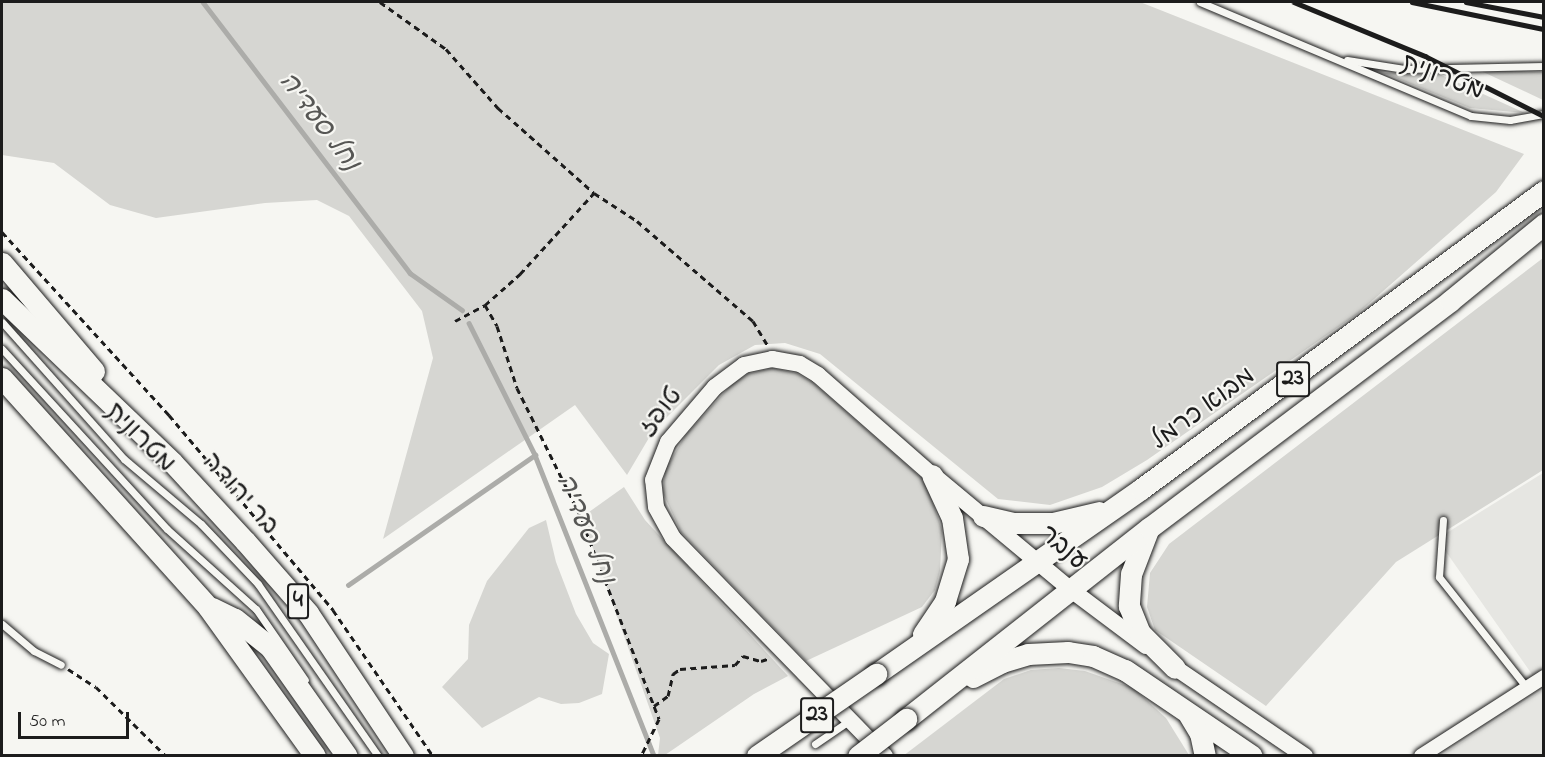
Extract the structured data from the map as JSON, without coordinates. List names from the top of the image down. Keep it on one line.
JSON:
{"streets":{"highway":["23","מבוא כרמל","בר יהודה","4"],"street":["טופז","ענבר"],"lane":["מטרונית"]},"crossings":[["23","מבוא כרמל"],["23","ענבר"],["מבוא כרמל","ענבר"],["טופז","ענבר"]],"water":["נחל סעדיה"],"scale_bar":"50 m"}
